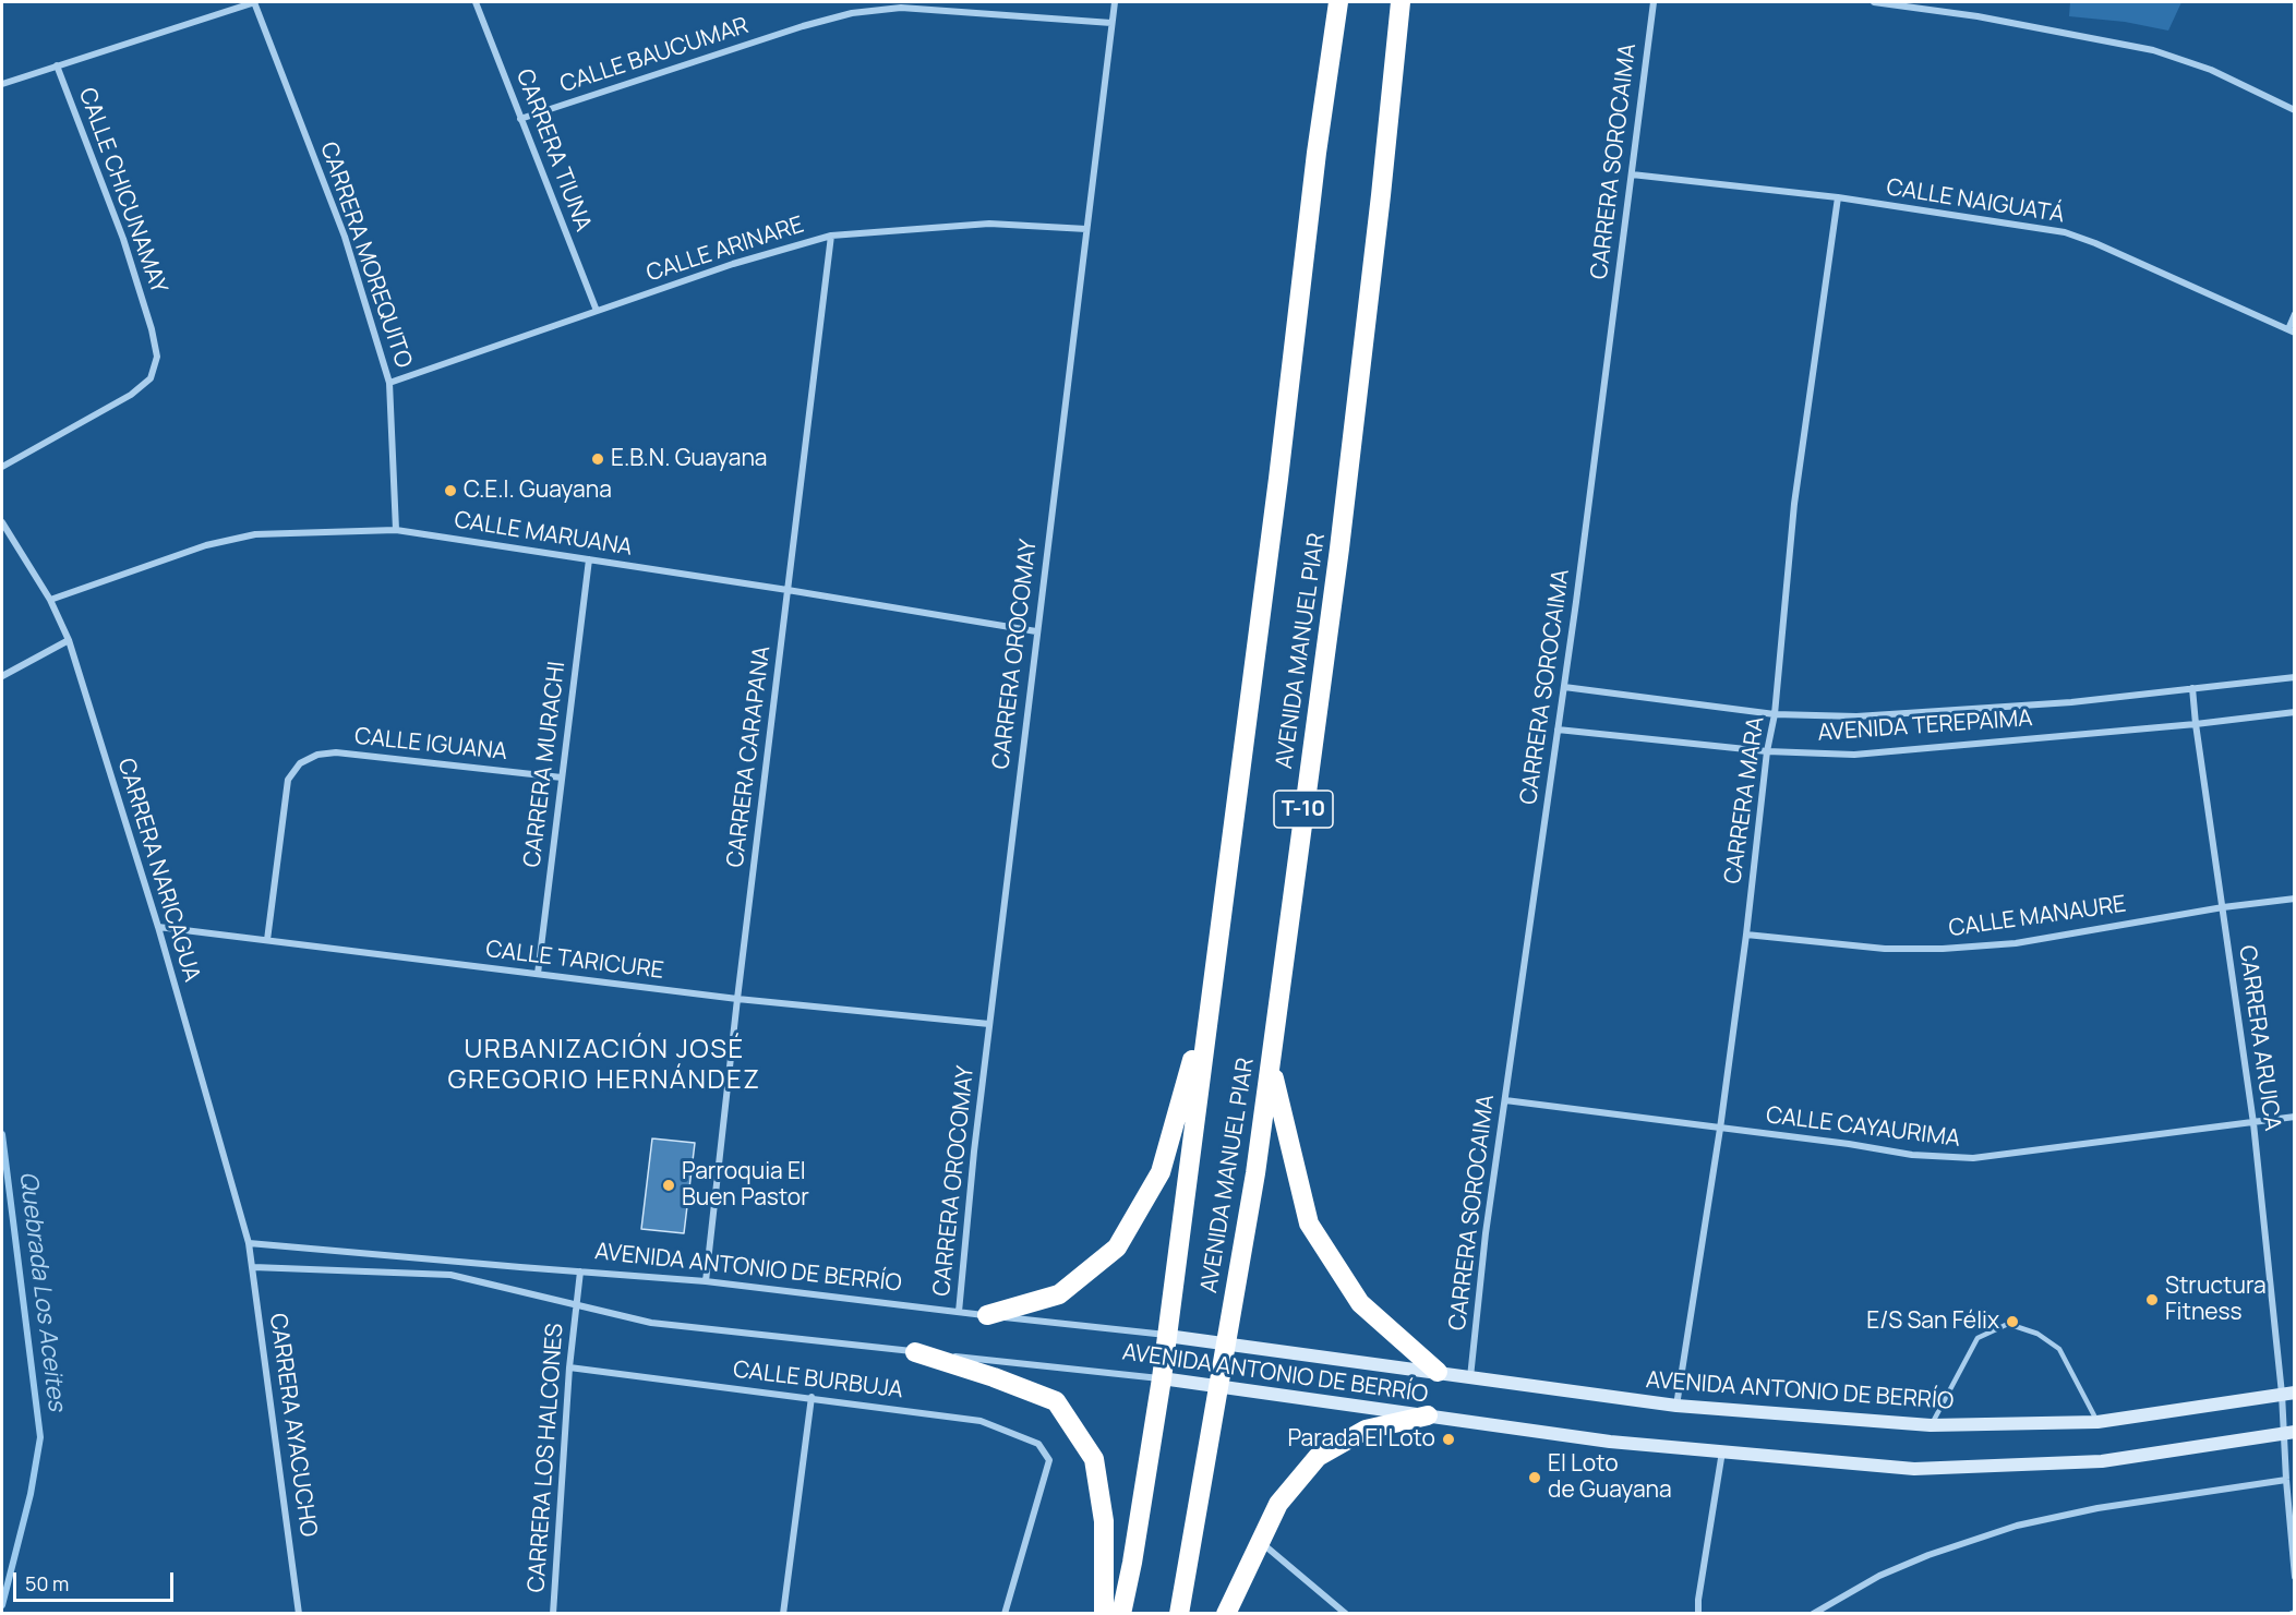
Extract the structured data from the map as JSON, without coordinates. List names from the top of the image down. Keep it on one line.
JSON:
{"streets":{"highway":["AVENIDA MANUEL PIAR","T-10"],"street":["CALLE BAUCUMAR","CARRERA TIUNA","CARRERA SOROCAIMA","CALLE CHICUNAMAY","CALLE NAIGUATÁ","CALLE ARINARE","CARRERA MOREQUITO","CALLE MARUANA","CARRERA OROCOMAY","AVENIDA TEREPAIMA","CALLE IGUANA","CARRERA CARAPANA","CARRERA MURACHI","CARRERA MARA","CARRERA NARICAGUA","CALLE MANAURE","CALLE TARICURE","CARRERA ARUICA","CALLE CAYAURIMA","AVENIDA ANTONIO DE BERRÍO","CALLE BURBUJA","CARRERA AYACUCHO","CARRERA LOS HALCONES"]},"crossings":[["CALLE BAUCUMAR","CARRERA TIUNA"],["CALLE BAUCUMAR","CARRERA OROCOMAY"],["CARRERA TIUNA","CALLE ARINARE"],["CARRERA SOROCAIMA","CALLE NAIGUATÁ"],["CARRERA SOROCAIMA","AVENIDA TEREPAIMA"],["CARRERA SOROCAIMA","CALLE CAYAURIMA"],["CARRERA SOROCAIMA","AVENIDA ANTONIO DE BERRÍO"],["CALLE NAIGUATÁ","CARRERA MARA"],["CALLE ARINARE","CARRERA MOREQUITO"],["CALLE ARINARE","CARRERA OROCOMAY"],["CALLE ARINARE","CARRERA CARAPANA"],["CARRERA MOREQUITO","CALLE MARUANA"],["CALLE MARUANA","CARRERA OROCOMAY"],["CALLE MARUANA","CARRERA CARAPANA"],["CALLE MARUANA","CARRERA MURACHI"],["CALLE MARUANA","CARRERA NARICAGUA"],["AVENIDA MANUEL PIAR","AVENIDA ANTONIO DE BERRÍO"],["CARRERA OROCOMAY","CALLE TARICURE"],["CARRERA OROCOMAY","AVENIDA ANTONIO DE BERRÍO"],["AVENIDA TEREPAIMA","CARRERA MARA"],["AVENIDA TEREPAIMA","CARRERA ARUICA"],["CALLE IGUANA","CARRERA MURACHI"],["CALLE IGUANA","CALLE TARICURE"],["CARRERA CARAPANA","CALLE TARICURE"],["CARRERA CARAPANA","AVENIDA ANTONIO DE BERRÍO"],["CARRERA MURACHI","CALLE TARICURE"],["CARRERA MARA","CALLE MANAURE"],["CARRERA MARA","CALLE CAYAURIMA"],["CARRERA MARA","AVENIDA ANTONIO DE BERRÍO"],["CARRERA NARICAGUA","CALLE TARICURE"],["CARRERA NARICAGUA","AVENIDA ANTONIO DE BERRÍO"],["CARRERA NARICAGUA","CARRERA AYACUCHO"],["CALLE MANAURE","CARRERA ARUICA"],["CARRERA ARUICA","CALLE CAYAURIMA"],["CARRERA ARUICA","AVENIDA ANTONIO DE BERRÍO"],["AVENIDA ANTONIO DE BERRÍO","CARRERA AYACUCHO"],["AVENIDA ANTONIO DE BERRÍO","CARRERA LOS HALCONES"],["CALLE BURBUJA","CARRERA LOS HALCONES"]],"districts":["URBANIZACIÓN JOSÉ GREGORIO HERNÁNDEZ"],"water":["Quebrada Los Aceites"],"places":["E.B.N. Guayana","C.E.I. Guayana","Parroquia El Buen Pastor","Structura Fitness","E/S San Félix","Parada El Loto","El Loto de Guayana"],"scale_bar":"50 m"}
